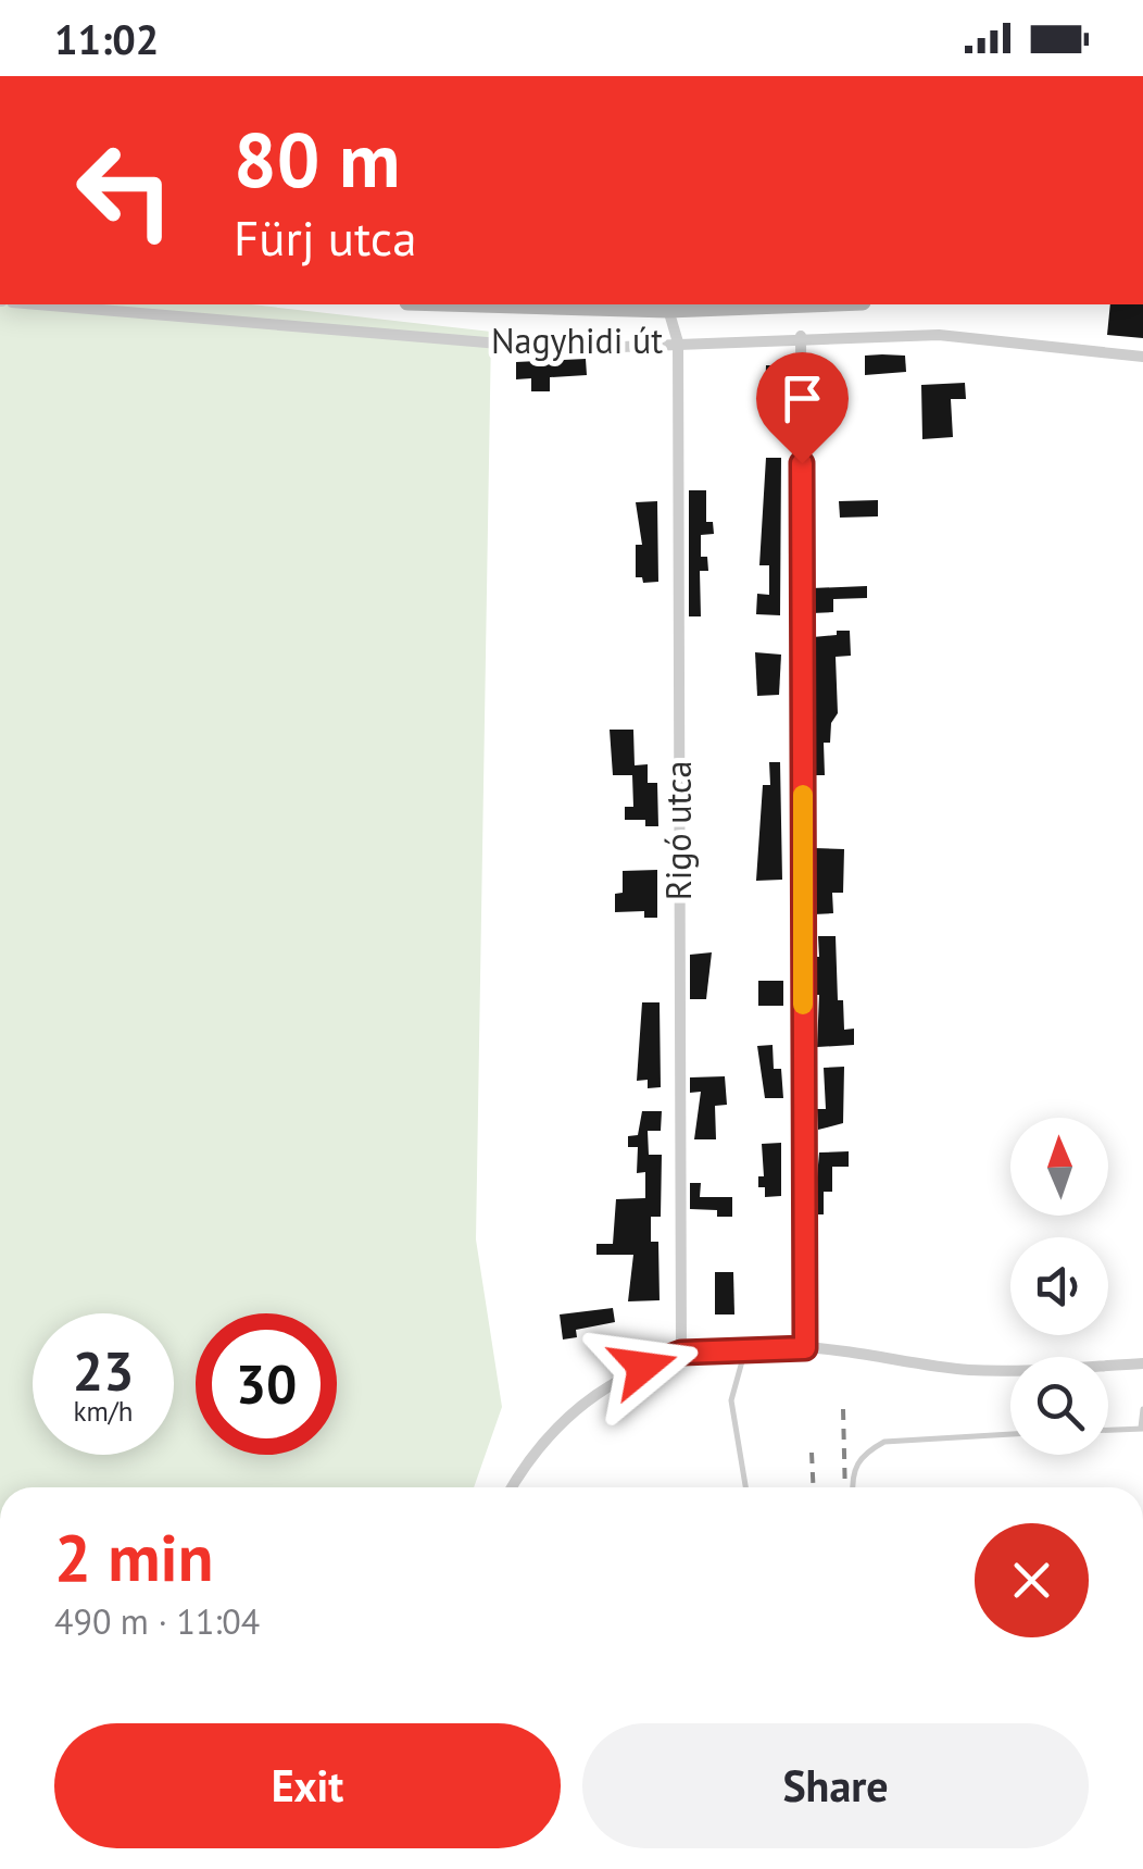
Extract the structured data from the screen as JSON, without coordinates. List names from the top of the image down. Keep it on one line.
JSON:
{"streets":{"street":["Nagyhidi út","Rigó utca"]},"crossings":[["Nagyhidi út","Rigó utca"]],"north":"top","page":{"status":"11:02","turn":["80 m","Fürj utca"],"speed":"23 km/h","limit":"30","heading":["2 min","490 m · 11:04"],"buttons":["Exit","Share"]}}
